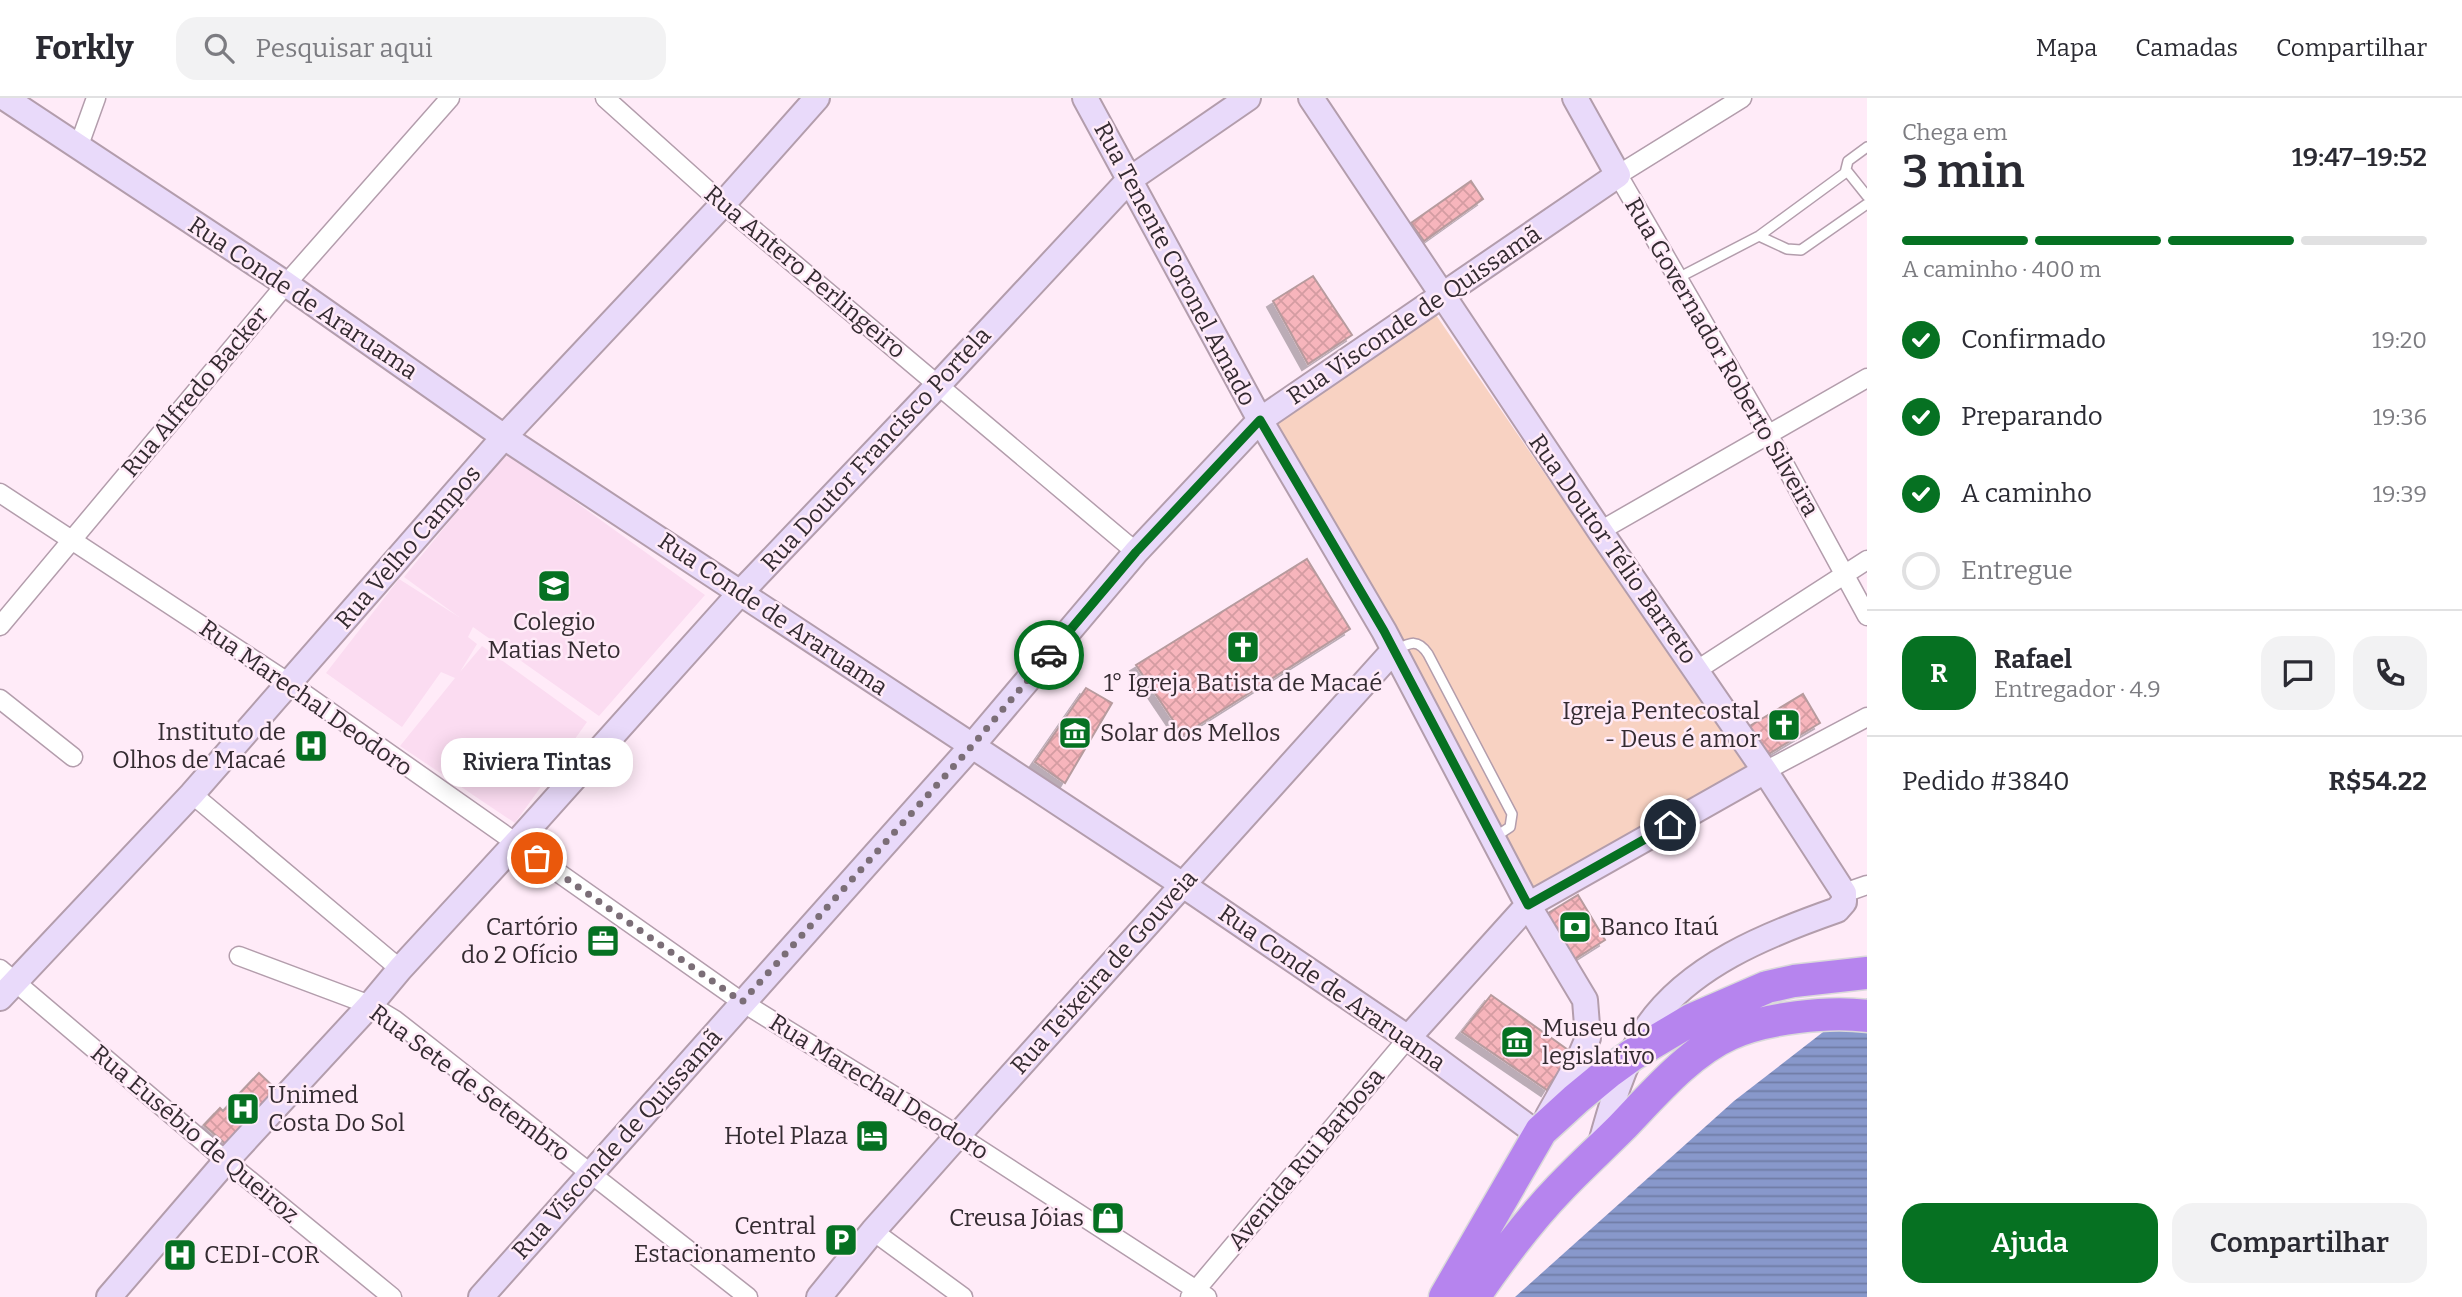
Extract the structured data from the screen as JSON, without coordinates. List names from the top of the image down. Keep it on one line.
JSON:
{"streets":{"street":["Rua Tenente Coronel Amado","Rua Antero Perlingeiro","Rua Conde de Araruama","Rua Visconde de Quissamã","Rua Governador Roberto Silveira","Rua Alfredo Backer","Rua Doutor Francisco Portela","Rua Velho Campos","Rua Doutor Télio Barreto","Rua Marechal Deodoro","Rua Teixeira de Gouveia","Rua Sete de Setembro","Rua Eusébio de Queiroz","Avenida Rui Barbosa"]},"crossings":[["Rua Tenente Coronel Amado","Rua Conde de Araruama"],["Rua Tenente Coronel Amado","Rua Visconde de Quissamã"],["Rua Tenente Coronel Amado","Rua Doutor Francisco Portela"],["Rua Tenente Coronel Amado","Rua Teixeira de Gouveia"],["Rua Tenente Coronel Amado","Avenida Rui Barbosa"],["Rua Antero Perlingeiro","Rua Visconde de Quissamã"],["Rua Antero Perlingeiro","Rua Doutor Francisco Portela"],["Rua Antero Perlingeiro","Rua Velho Campos"],["Rua Conde de Araruama","Rua Visconde de Quissamã"],["Rua Conde de Araruama","Rua Alfredo Backer"],["Rua Conde de Araruama","Rua Doutor Francisco Portela"],["Rua Conde de Araruama","Rua Velho Campos"],["Rua Conde de Araruama","Rua Teixeira de Gouveia"],["Rua Conde de Araruama","Avenida Rui Barbosa"],["Rua Visconde de Quissamã","Rua Governador Roberto Silveira"],["Rua Visconde de Quissamã","Rua Doutor Télio Barreto"],["Rua Visconde de Quissamã","Rua Marechal Deodoro"],["Rua Visconde de Quissamã","Rua Sete de Setembro"],["Rua Alfredo Backer","Rua Marechal Deodoro"],["Rua Doutor Francisco Portela","Rua Marechal Deodoro"],["Rua Doutor Francisco Portela","Rua Sete de Setembro"],["Rua Doutor Francisco Portela","Rua Eusébio de Queiroz"],["Rua Velho Campos","Rua Marechal Deodoro"],["Rua Velho Campos","Rua Eusébio de Queiroz"],["Rua Doutor Télio Barreto","Avenida Rui Barbosa"],["Rua Marechal Deodoro","Rua Teixeira de Gouveia"],["Rua Marechal Deodoro","Avenida Rui Barbosa"]],"places":{"school or university":["Colegio Matias Neto"],"church":["1° Igreja Batista de Macaé","Igreja Pentecostal - Deus é amor"],"museum":["Solar dos Mellos","Museu do legislativo"],"hospital":["Instituto de Olhos de Macaé","Unimed Costa Do Sol","CEDI-COR"],"other":["Riviera Tintas"],"bank":["Banco Itaú"],"office":["Cartório do 2 Ofício"],"hotel":["Hotel Plaza"],"shop":["Creusa Jóias"],"parking":["Central Estacionamento"]},"page":{"header":"Forkly","search":"Pesquisar aqui","nav":["Mapa","Camadas","Compartilhar"],"heading":["3 min","Chega em","19:47–19:52"],"panel":["Rafael","Entregador · 4.9","Pedido #3840","R$54.22"],"bar":"A caminho · 400 m","list":[["Confirmado","19:20"],["Preparando","19:36"],["A caminho","19:39"],"Entregue"],"round":"R","bubble":"Riviera Tintas","buttons":["Ajuda","Compartilhar"]}}
